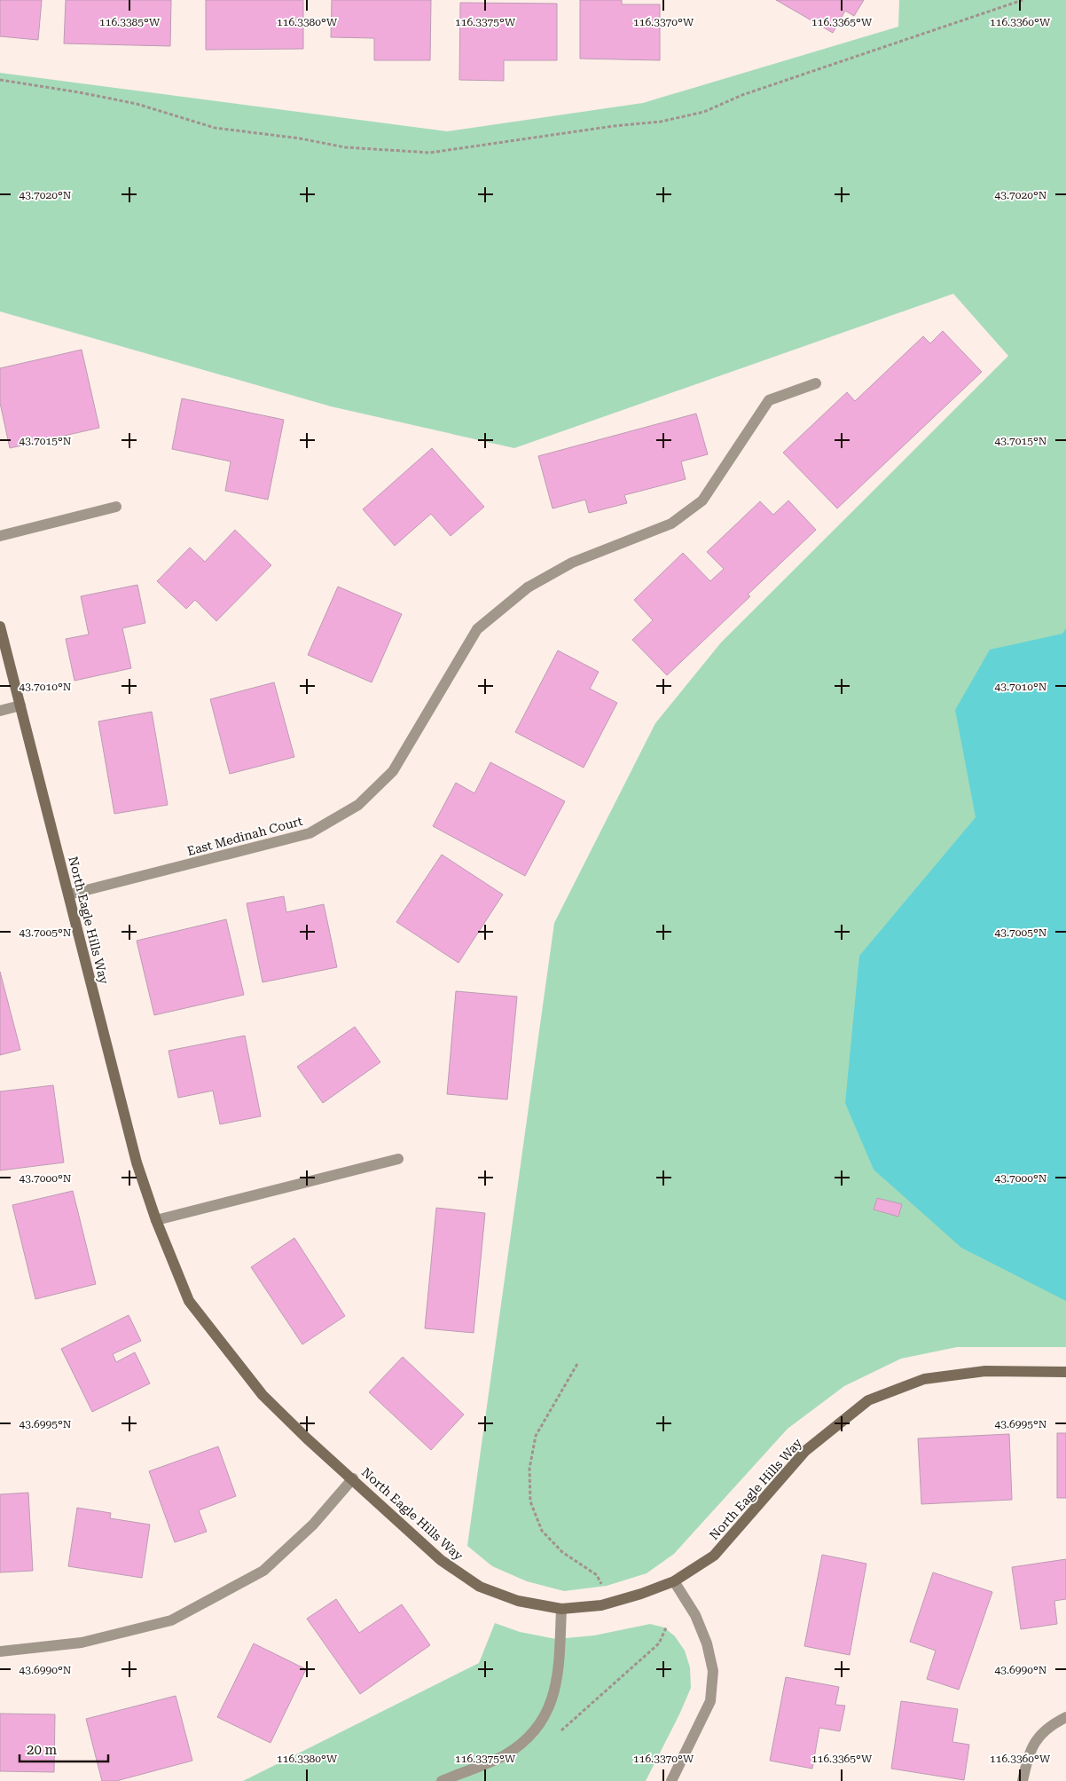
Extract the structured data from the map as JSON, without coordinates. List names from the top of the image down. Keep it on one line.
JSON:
{"streets":{"street":["East Medinah Court","North Eagle Hills Way"]},"crossings":[["East Medinah Court","North Eagle Hills Way"]],"scale_bar":"20 m","coordinates":["116.3385°W","116.3380°W","116.3375°W","116.3370°W","116.3365°W","116.3360°W","43.7020°N","43.7015°N","43.7010°N","43.7005°N","43.7000°N","43.6995°N","43.6990°N"]}
